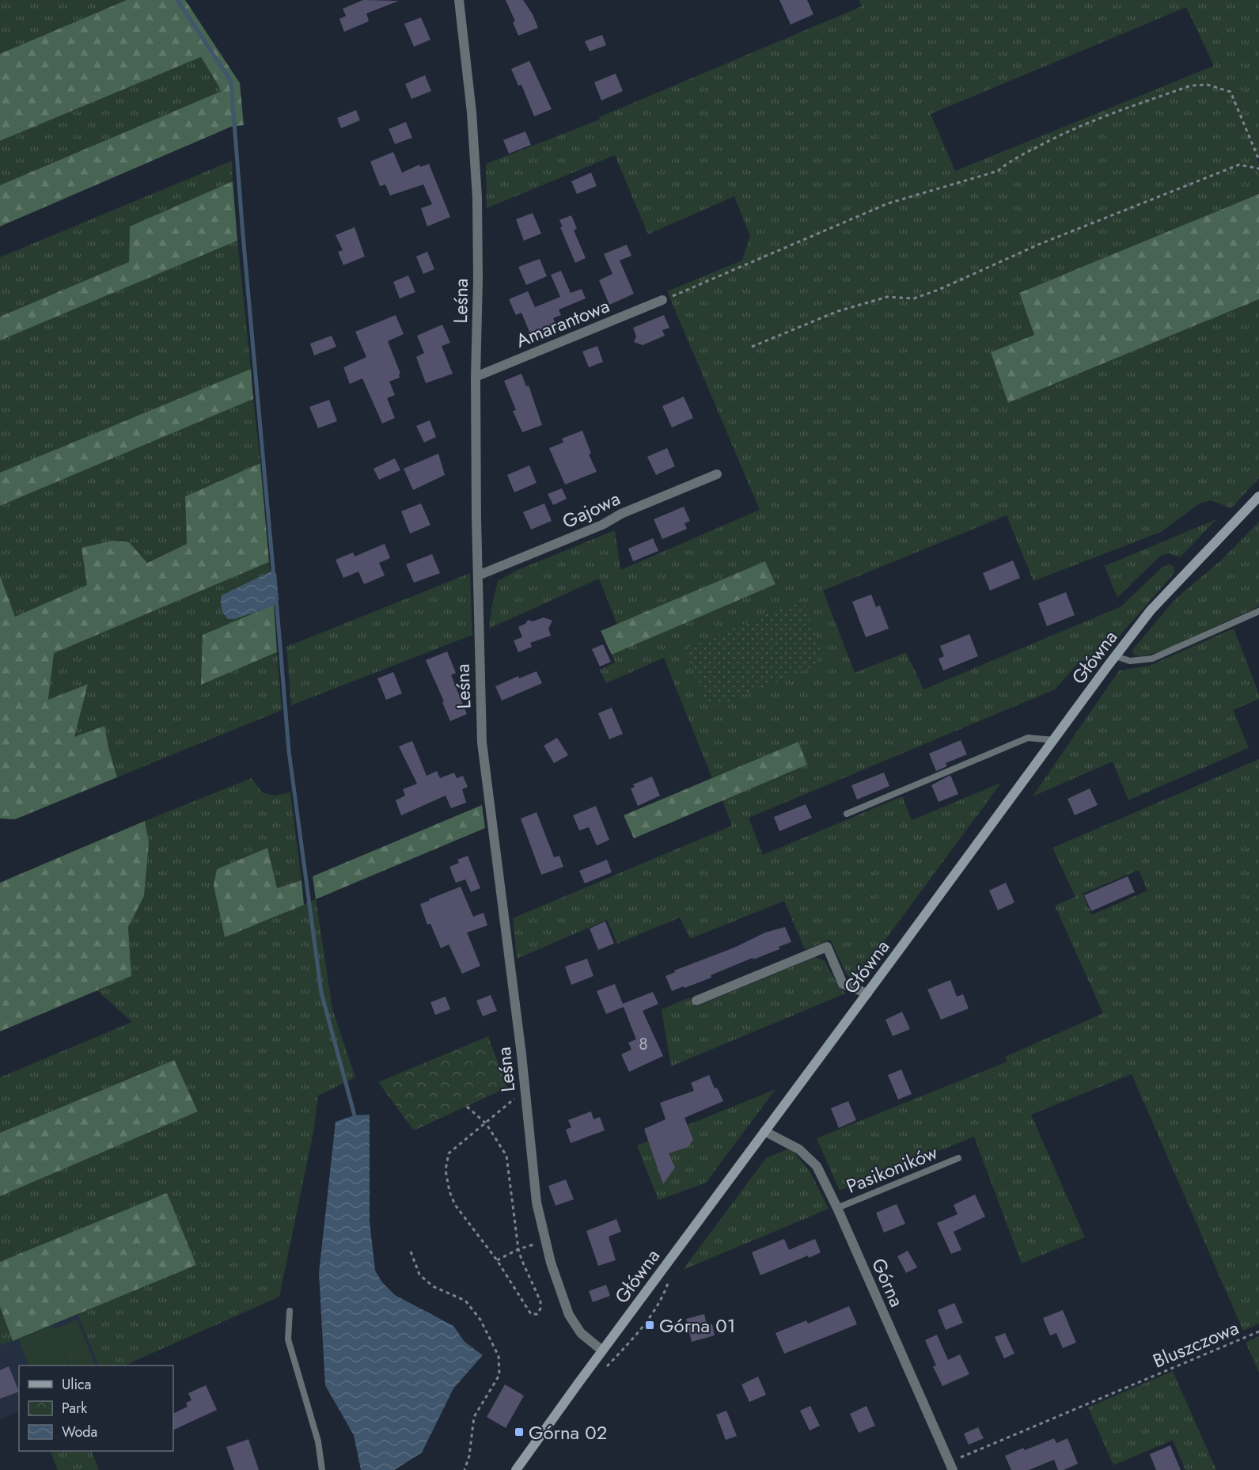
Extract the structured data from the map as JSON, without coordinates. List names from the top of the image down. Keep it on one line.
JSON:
{"streets":{"main road":["Główna"],"street":["Leśna","Amarantowa","Gajowa","Górna"],"lane":["Pasikoników"],"path":["Bluszczowa"]},"crossings":[["Leśna","Amarantowa"],["Leśna","Gajowa"],["Leśna","Główna"],["Główna","Górna"],["Pasikoników","Górna"],["Górna","Bluszczowa"]],"places":{"transit":["Górna 01","Górna 02"]},"house_numbers":["8"],"legend":["Ulica","Park","Woda"]}
